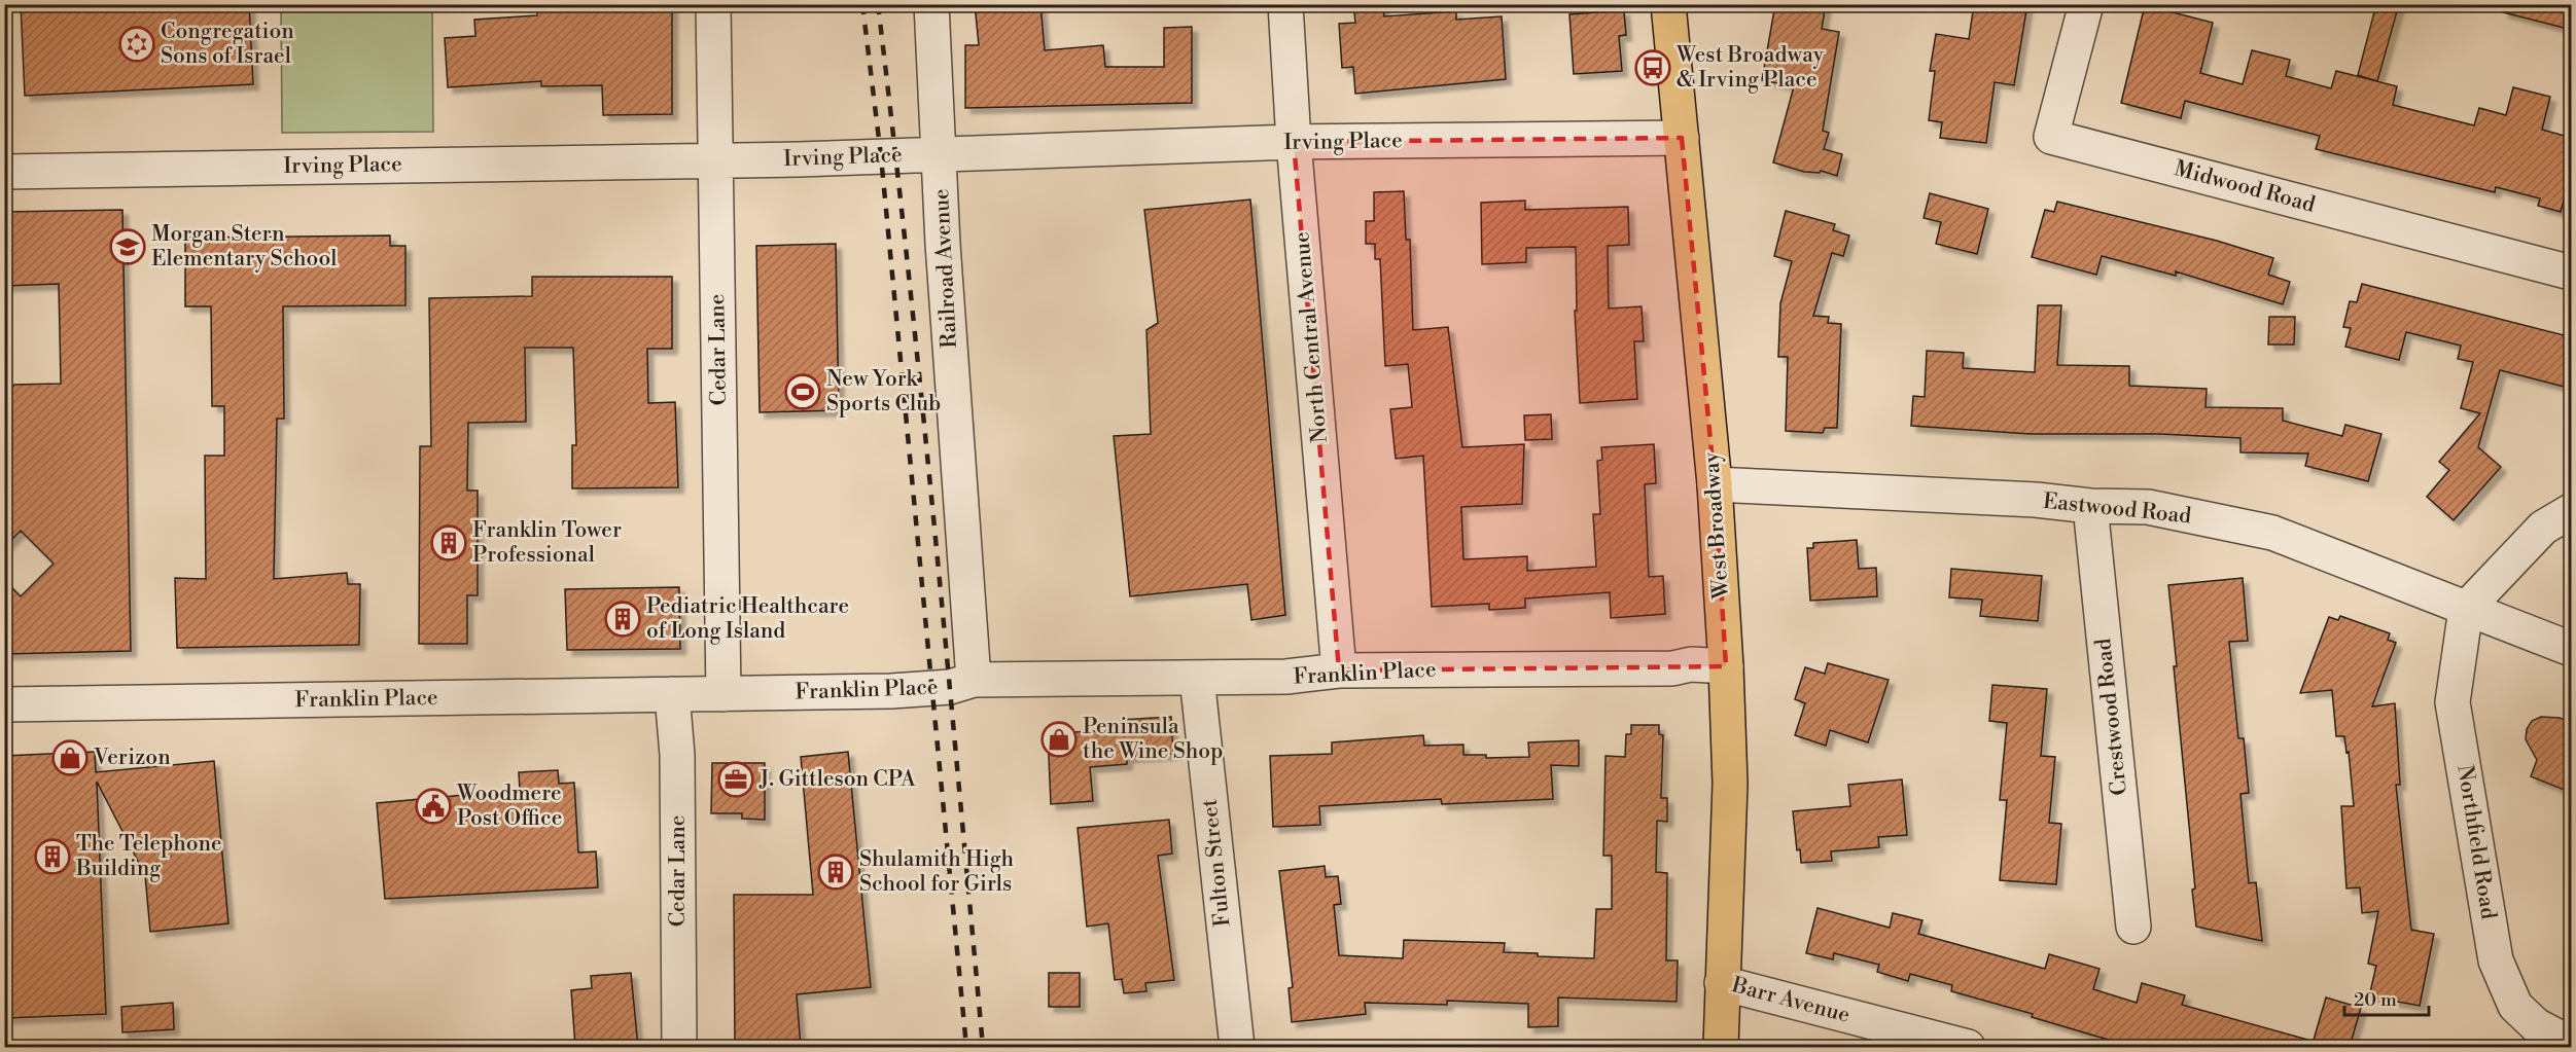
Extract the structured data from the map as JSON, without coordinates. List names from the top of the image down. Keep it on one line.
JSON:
{"streets":{"main road":["West Broadway"],"street":["Irving Place","Midwood Road","Railroad Avenue","North Central Avenue","Cedar Lane","Eastwood Road","Franklin Place","Crestwood Road","Northfield Road","Fulton Street","Barr Avenue"]},"crossings":[["Irving Place","Railroad Avenue"],["Irving Place","North Central Avenue"],["Irving Place","Cedar Lane"],["Irving Place","West Broadway"],["Railroad Avenue","Franklin Place"],["North Central Avenue","Franklin Place"],["Cedar Lane","Franklin Place"],["Eastwood Road","West Broadway"],["Eastwood Road","Crestwood Road"],["Eastwood Road","Northfield Road"],["West Broadway","Franklin Place"],["West Broadway","Barr Avenue"],["Franklin Place","Fulton Street"]],"places":{"synagogue":["Congregation Sons of Israel"],"bus stop":["West Broadway & Irving Place"],"school or university":["Morgan Stern Elementary School"],"sports":["New York Sports Club"],"building":["Franklin Tower Professional","Pediatric Healthcare of Long Island","The Telephone Building","Shulamith High School for Girls"],"shop":["Peninsula the Wine Shop","Verizon"],"office":["J. Gittleson CPA"],"public building":["Woodmere Post Office"]},"scale_bar":"20 m"}
